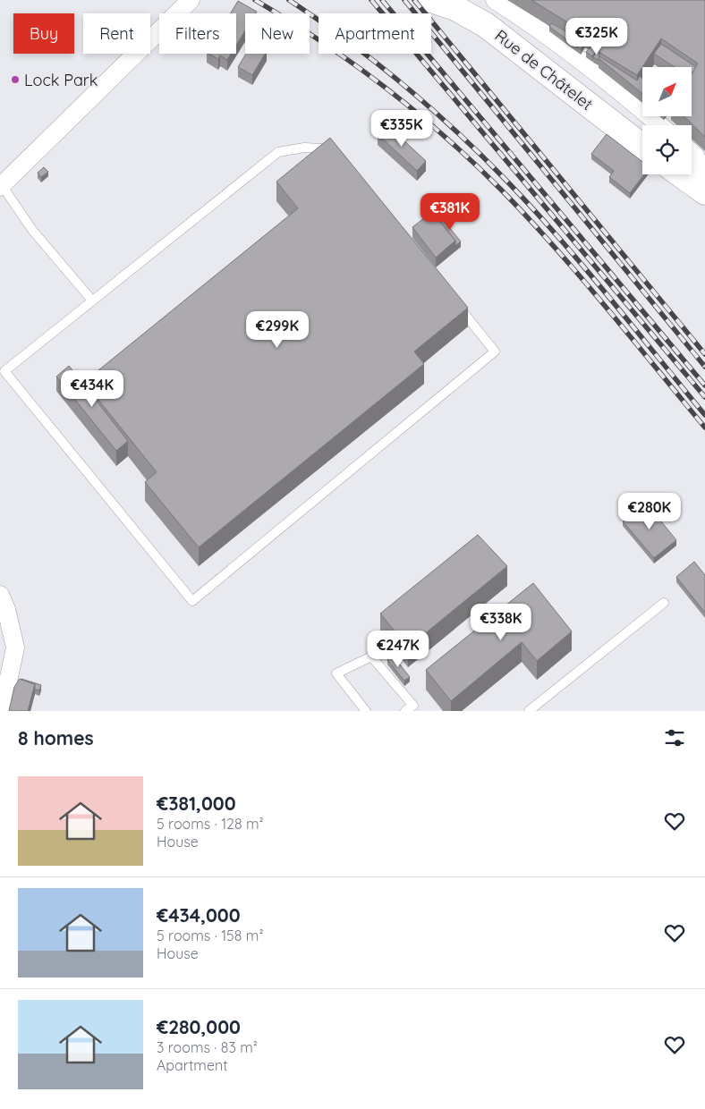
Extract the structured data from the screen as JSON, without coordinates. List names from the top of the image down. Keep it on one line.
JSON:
{"streets":{"main road":["Rue de Châtelet"]},"places":["Lock Park"],"north":"top right","page":{"chip":["Buy","Rent","Filters","New","Apartment"],"price":["€325K","€335K","€381K","€299K","€434K","€280K","€338K","€247K"],"heading":"8 homes","list":[{"name":"€381,000","note":"5 rooms · 128 m² · House"},{"name":"€434,000","note":"5 rooms · 158 m² · House"},{"name":"€280,000","note":"3 rooms · 83 m² · Apartment"}]}}
